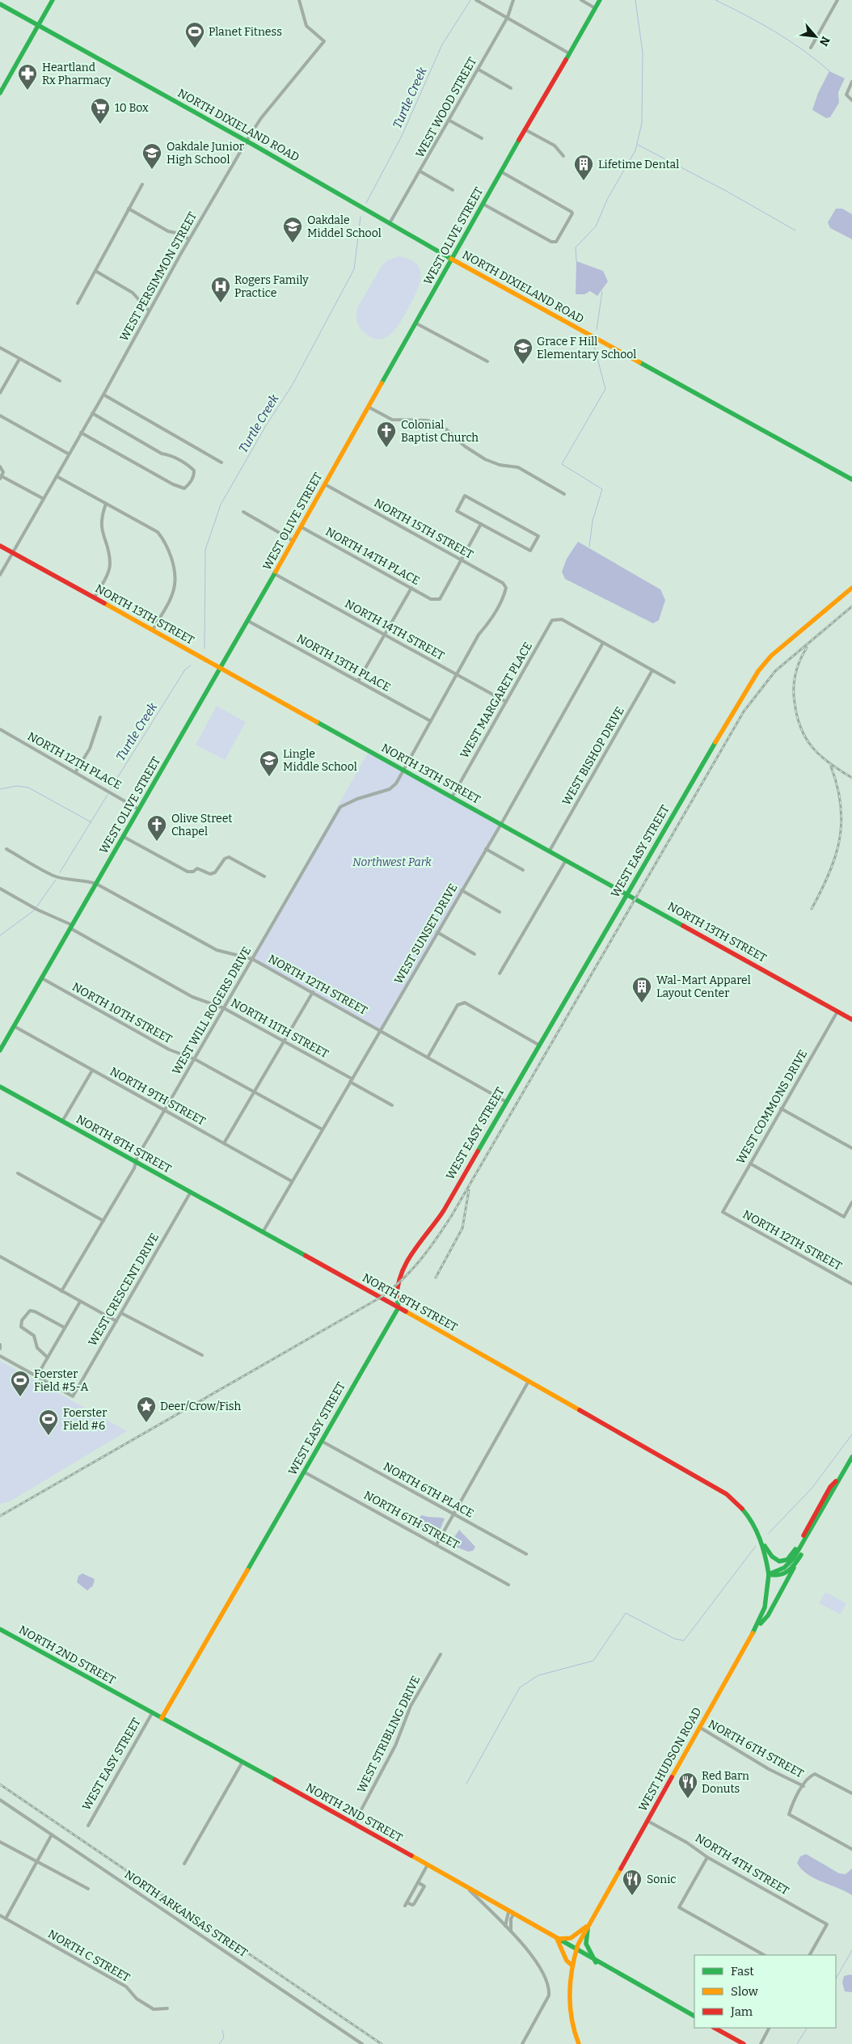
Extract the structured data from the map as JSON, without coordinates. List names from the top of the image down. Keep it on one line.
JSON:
{"streets":{"main road":["NORTH DIXIELAND ROAD","WEST OLIVE STREET","NORTH 13TH STREET","WEST EASY STREET","NORTH 8TH STREET","NORTH 2ND STREET","WEST HUDSON ROAD"],"street":["WEST WOOD STREET","WEST PERSIMMON STREET","NORTH 15TH STREET","NORTH 14TH PLACE","NORTH 14TH STREET","NORTH 13TH PLACE","WEST MARGARET PLACE","WEST BISHOP DRIVE","NORTH 12TH PLACE","WEST SUNSET DRIVE","NORTH 12TH STREET","WEST WILL ROGERS DRIVE","NORTH 10TH STREET","NORTH 11TH STREET","NORTH 9TH STREET","WEST COMMONS DRIVE","WEST CRESCENT DRIVE","NORTH 6TH PLACE","NORTH 6TH STREET","WEST STRIBLING DRIVE","NORTH 4TH STREET","NORTH ARKANSAS STREET","NORTH C STREET"]},"crossings":[["WEST WOOD STREET","NORTH DIXIELAND ROAD"],["NORTH DIXIELAND ROAD","WEST OLIVE STREET"],["NORTH DIXIELAND ROAD","WEST PERSIMMON STREET"],["WEST OLIVE STREET","NORTH 15TH STREET"],["WEST OLIVE STREET","NORTH 14TH PLACE"],["WEST OLIVE STREET","NORTH 13TH STREET"],["WEST OLIVE STREET","NORTH 14TH STREET"],["WEST OLIVE STREET","NORTH 13TH PLACE"],["WEST OLIVE STREET","NORTH 12TH PLACE"],["WEST OLIVE STREET","NORTH 12TH STREET"],["WEST OLIVE STREET","NORTH 10TH STREET"],["WEST OLIVE STREET","NORTH 11TH STREET"],["WEST OLIVE STREET","NORTH 9TH STREET"],["WEST PERSIMMON STREET","NORTH 13TH STREET"],["NORTH 15TH STREET","NORTH 14TH PLACE"],["NORTH 15TH STREET","WEST WILL ROGERS DRIVE"],["NORTH 13TH STREET","WEST MARGARET PLACE"],["NORTH 13TH STREET","WEST BISHOP DRIVE"],["NORTH 13TH STREET","WEST EASY STREET"],["NORTH 13TH STREET","WEST SUNSET DRIVE"],["NORTH 13TH STREET","WEST WILL ROGERS DRIVE"],["NORTH 13TH STREET","WEST COMMONS DRIVE"],["NORTH 14TH STREET","WEST MARGARET PLACE"],["NORTH 14TH STREET","WEST WILL ROGERS DRIVE"],["NORTH 13TH PLACE","WEST WILL ROGERS DRIVE"],["WEST MARGARET PLACE","WEST SUNSET DRIVE"],["WEST EASY STREET","NORTH 12TH STREET"],["WEST EASY STREET","NORTH 8TH STREET"],["WEST EASY STREET","NORTH 6TH PLACE"],["WEST EASY STREET","NORTH 6TH STREET"],["WEST EASY STREET","NORTH 2ND STREET"],["WEST SUNSET DRIVE","NORTH 12TH STREET"],["WEST SUNSET DRIVE","NORTH 10TH STREET"],["WEST SUNSET DRIVE","NORTH 11TH STREET"],["WEST SUNSET DRIVE","NORTH 9TH STREET"],["WEST SUNSET DRIVE","NORTH 8TH STREET"],["NORTH 12TH STREET","WEST WILL ROGERS DRIVE"],["NORTH 12TH STREET","WEST COMMONS DRIVE"],["WEST WILL ROGERS DRIVE","NORTH 10TH STREET"],["WEST WILL ROGERS DRIVE","NORTH 11TH STREET"],["WEST WILL ROGERS DRIVE","NORTH 9TH STREET"],["WEST WILL ROGERS DRIVE","NORTH 8TH STREET"],["NORTH 8TH STREET","WEST CRESCENT DRIVE"],["NORTH 8TH STREET","WEST HUDSON ROAD"],["NORTH 6TH STREET","WEST HUDSON ROAD"],["NORTH 2ND STREET","WEST STRIBLING DRIVE"],["NORTH 2ND STREET","WEST HUDSON ROAD"],["WEST HUDSON ROAD","NORTH 4TH STREET"]],"water":["Turtle Creek"],"parks":["Northwest Park"],"places":{"sports":["Planet Fitness","Foerster Field #5-A","Foerster Field #6"],"pharmacy":["Heartland Rx Pharmacy"],"supermarket":["10 Box"],"school or university":["Oakdale Junior High School","Oakdale Middel School","Grace F Hill Elementary School","Lingle Middle School"],"building":["Lifetime Dental","Wal-Mart Apparel Layout Center"],"hospital":["Rogers Family Practice"],"church":["Colonial Baptist Church","Olive Street Chapel"],"place":["Deer/Crow/Fish"],"restaurant":["Red Barn Donuts","Sonic"]},"legend":["Fast","Slow","Jam"],"north":"bottom right"}
